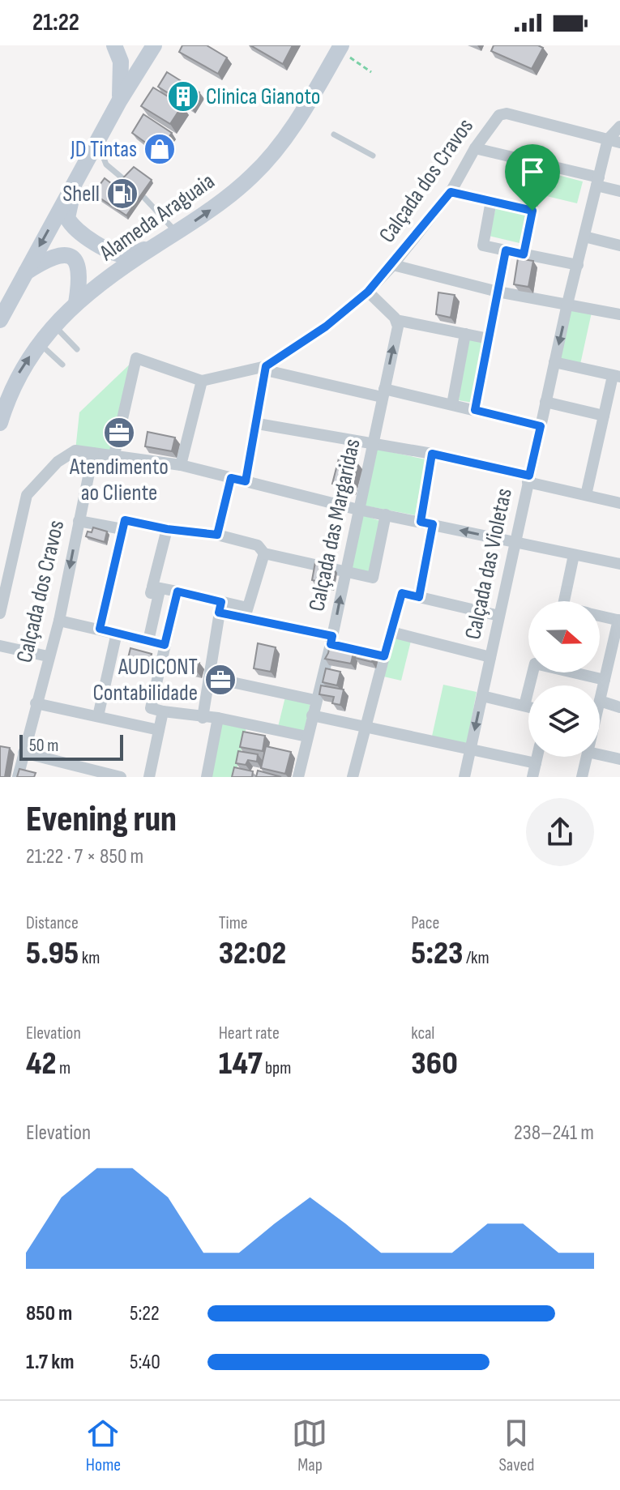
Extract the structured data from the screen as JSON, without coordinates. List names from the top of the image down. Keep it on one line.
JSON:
{"streets":{"main road":["Alameda Araguaia"],"street":["Calçada dos Cravos","Calçada das Margaridas","Calçada das Violetas"]},"crossings":[["Calçada dos Cravos","Calçada das Violetas"]],"one_way":["Alameda Araguaia"],"places":{"building":["Clinica Gianoto"],"shop":["JD Tintas"],"fuel station":["Shell"],"office":["Atendimento ao Cliente","AUDICONT Contabilidade"]},"scale_bar":"50 m","north":"right","page":{"status":"21:22","scale":"50 m","heading":["Evening run","21:22 · 7 × 850 m"],"stats":[["Distance","5.95 km"],["Time","32:02"],["Pace","5:23 /km"],["Elevation","42 m"],["Heart rate","147 bpm"],["kcal","360"]],"chart":["Elevation","238–241 m"],"list":[{"name":"850 m","note":"5:22"},{"name":"1.7 km","note":"5:40"}],"tabs":["Home","Map","Saved"]}}
